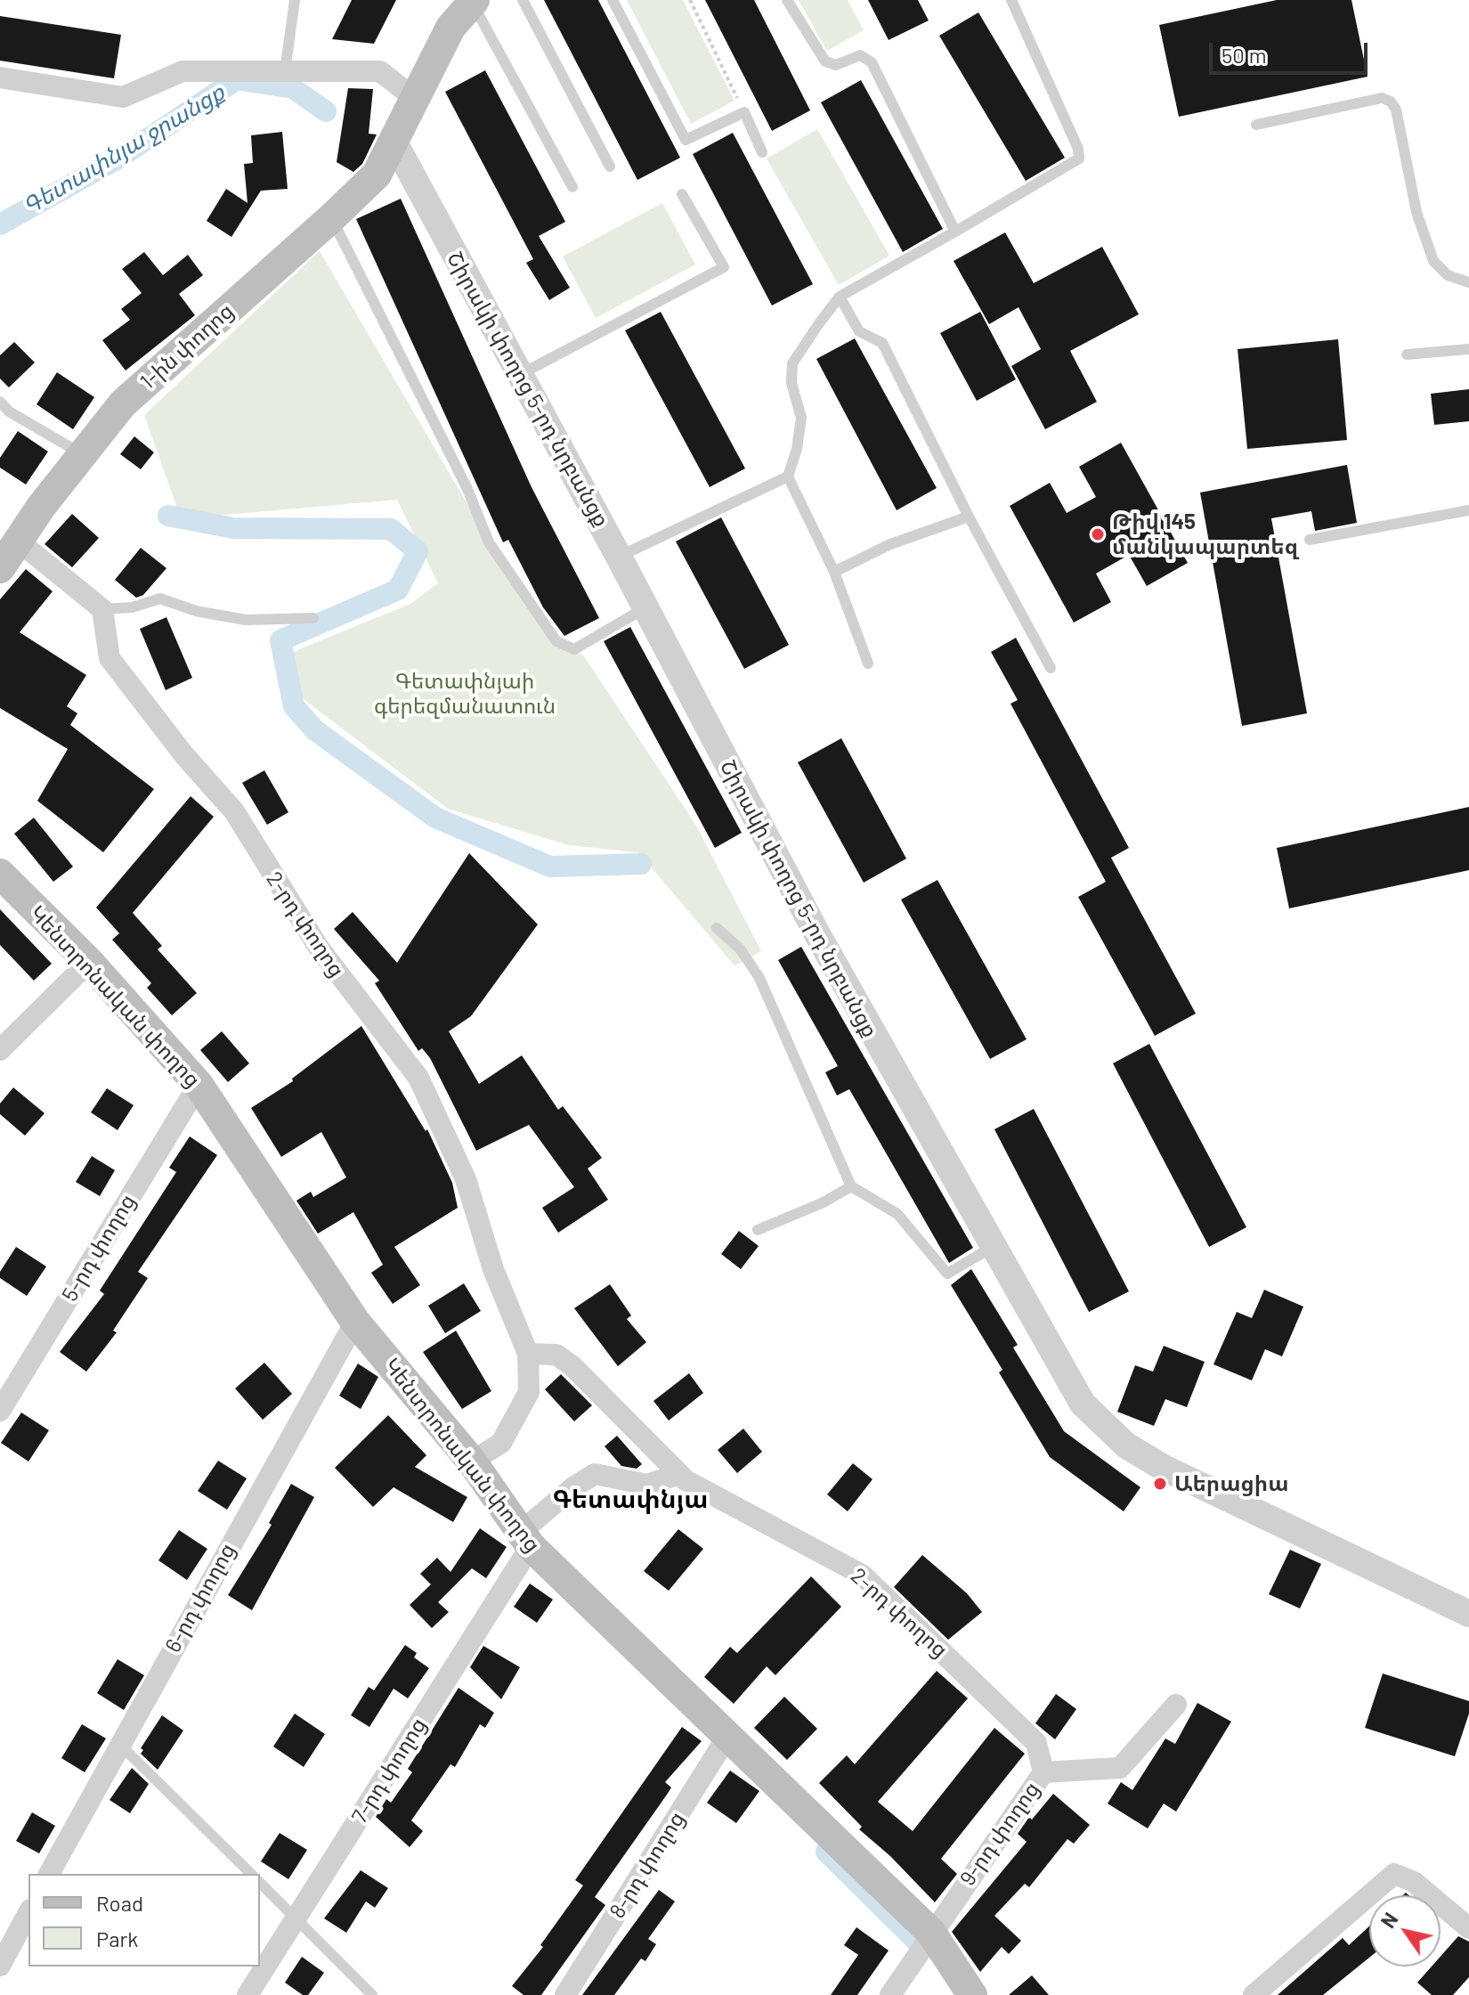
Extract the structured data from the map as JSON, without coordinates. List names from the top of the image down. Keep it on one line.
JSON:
{"streets":{"main road":["1-ին փողոց","Կենտրոնական փողոց"],"street":["Շիրակի փողոց 5-րդ նրբանցք","2-րդ փողոց","5-րդ փողոց","6-րդ փողոց","7-րդ փողոց","9-րդ փողոց","8-րդ փողոց"]},"crossings":[["1-ին փողոց","Շիրակի փողոց 5-րդ նրբանցք"],["2-րդ փողոց","Կենտրոնական փողոց"],["2-րդ փողոց","9-րդ փողոց"],["Կենտրոնական փողոց","5-րդ փողոց"],["Կենտրոնական փողոց","6-րդ փողոց"],["Կենտրոնական փողոց","7-րդ փողոց"],["Կենտրոնական փողոց","9-րդ փողոց"],["Կենտրոնական փողոց","8-րդ փողոց"]],"districts":["Գետափնյա"],"water":["Գետափնյա ջրանցք"],"parks":["Գետափնյաի գերեզմանատուն"],"places":["Թիվ 145 մանկապարտեզ","Աերացիա"],"legend":["Road","Park"],"scale_bar":"50 m","north":"top left"}
